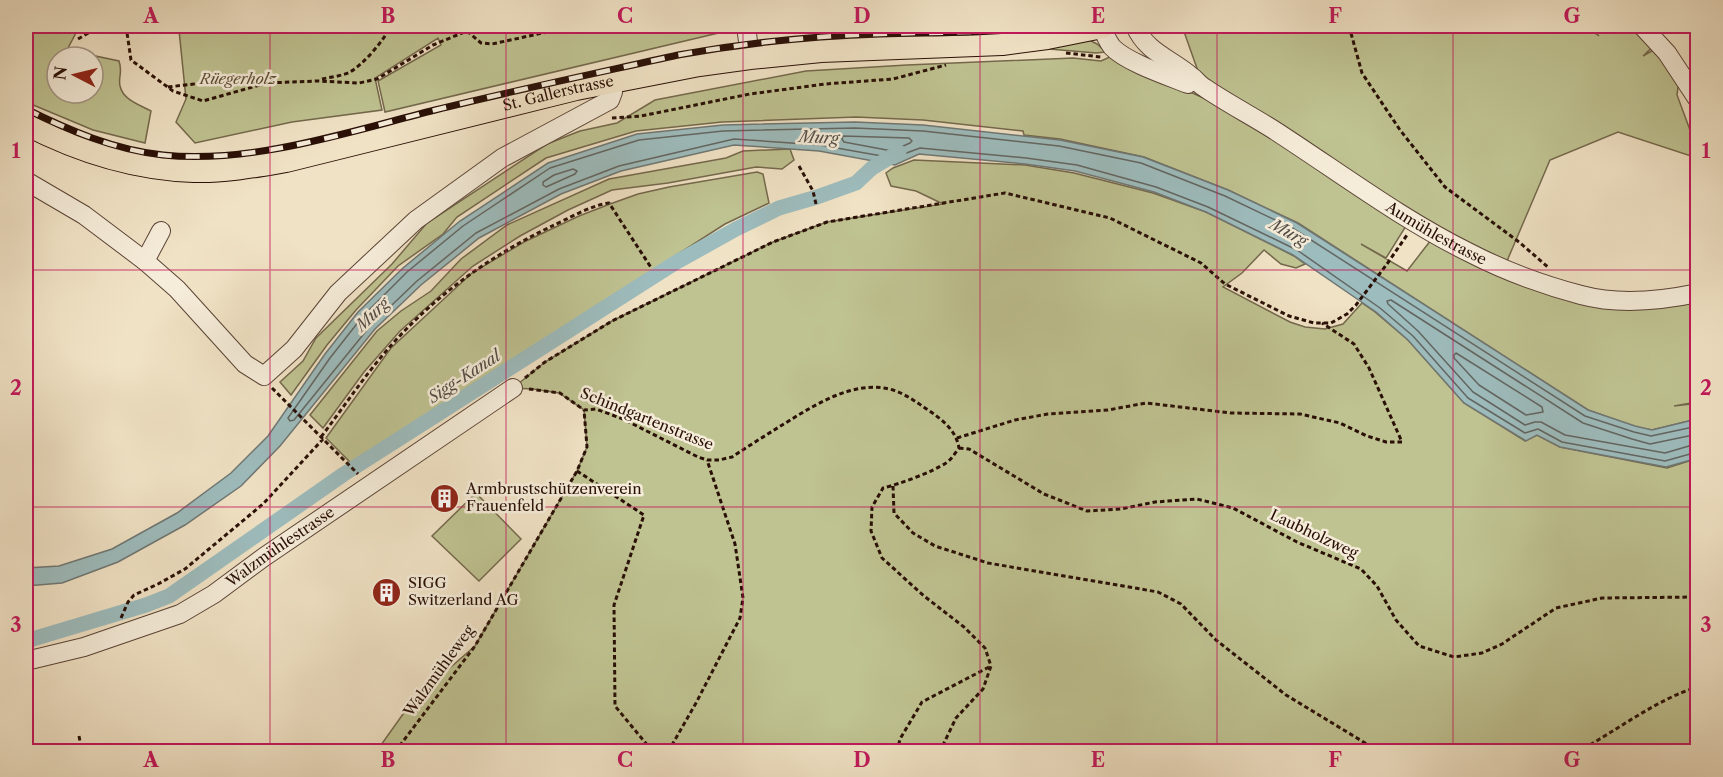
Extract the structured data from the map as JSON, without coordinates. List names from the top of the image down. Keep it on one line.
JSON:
{"streets":{"main road":["St. Gallerstrasse"],"street":["Aumühlestrasse","Walzmühlestrasse"],"path":["Schindgartenstrasse","Laubholzweg","Walzmühleweg"]},"crossings":[["St. Gallerstrasse","Aumühlestrasse"],["Schindgartenstrasse","Walzmühlestrasse"],["Schindgartenstrasse","Walzmühleweg"]],"water":["Murg","Sigg-Kanal"],"parks":["Rüegerholz"],"places":{"building":["Armbrustschützenverein Frauenfeld","SIGG Switzerland AG"]},"north":"left","grid":{"columns":["A","B","C","D","E","F","G"],"rows":["1","2","3"]}}
